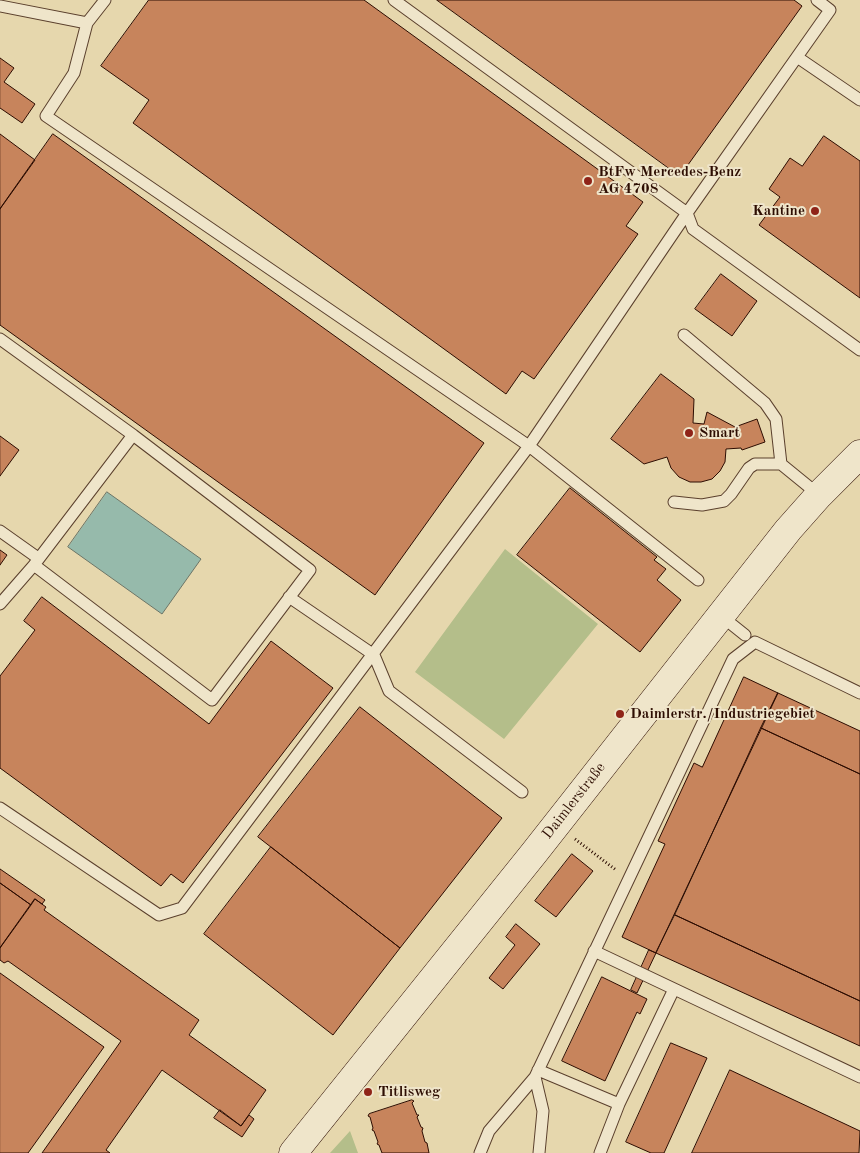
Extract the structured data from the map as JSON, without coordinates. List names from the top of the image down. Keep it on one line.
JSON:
{"streets":{"street":["Daimlerstraße"]},"places":["BtFw Mercedes-Benz AG 4708","Kantine","Smart","Daimlerstr./Industriegebiet","Titlisweg"]}
